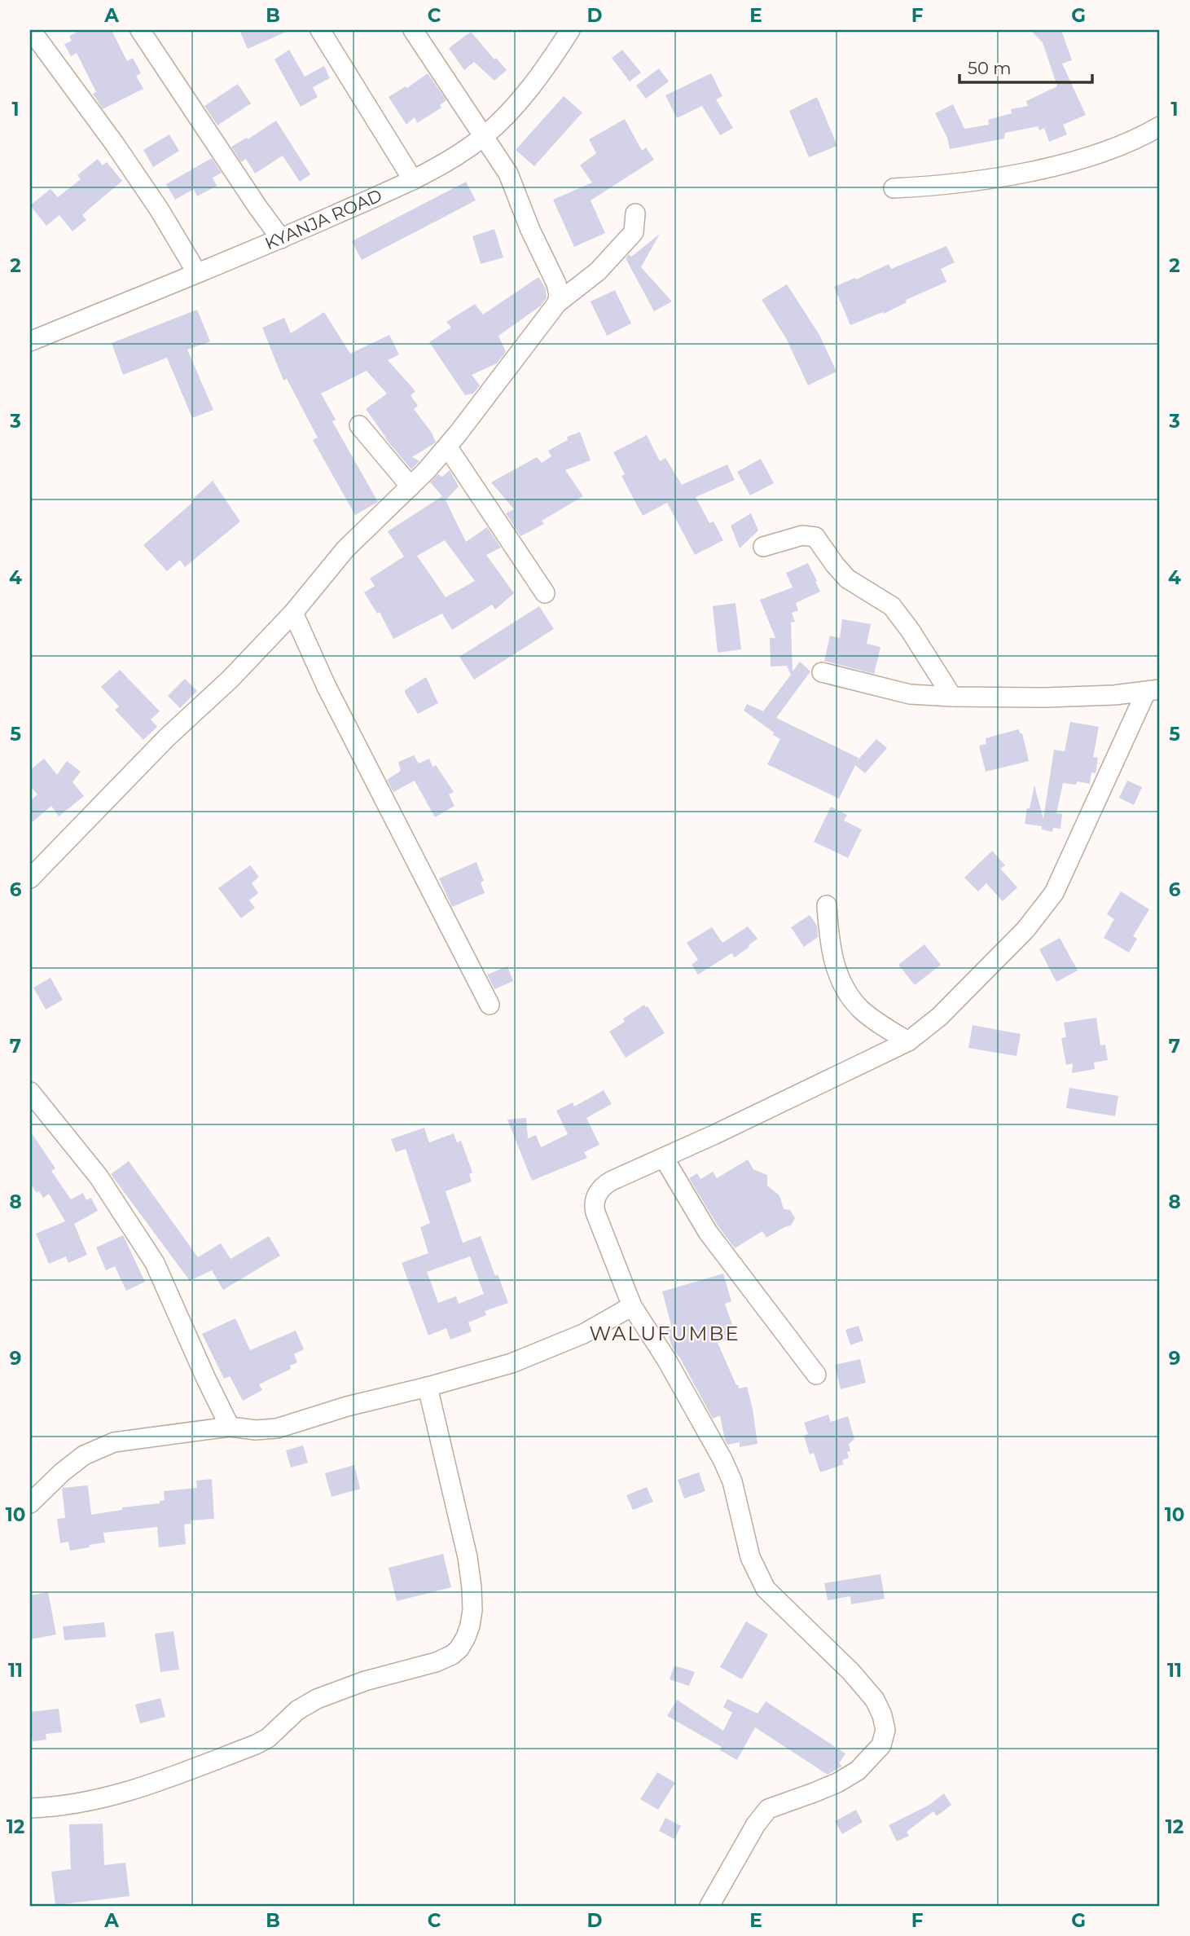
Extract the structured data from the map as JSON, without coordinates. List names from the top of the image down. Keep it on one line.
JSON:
{"streets":{"street":["KYANJA ROAD"]},"districts":["WALUFUMBE"],"scale_bar":"50 m","grid":{"columns":["A","B","C","D","E","F","G"],"rows":["1","2","3","4","5","6","7","8","9","10","11","12"]}}
